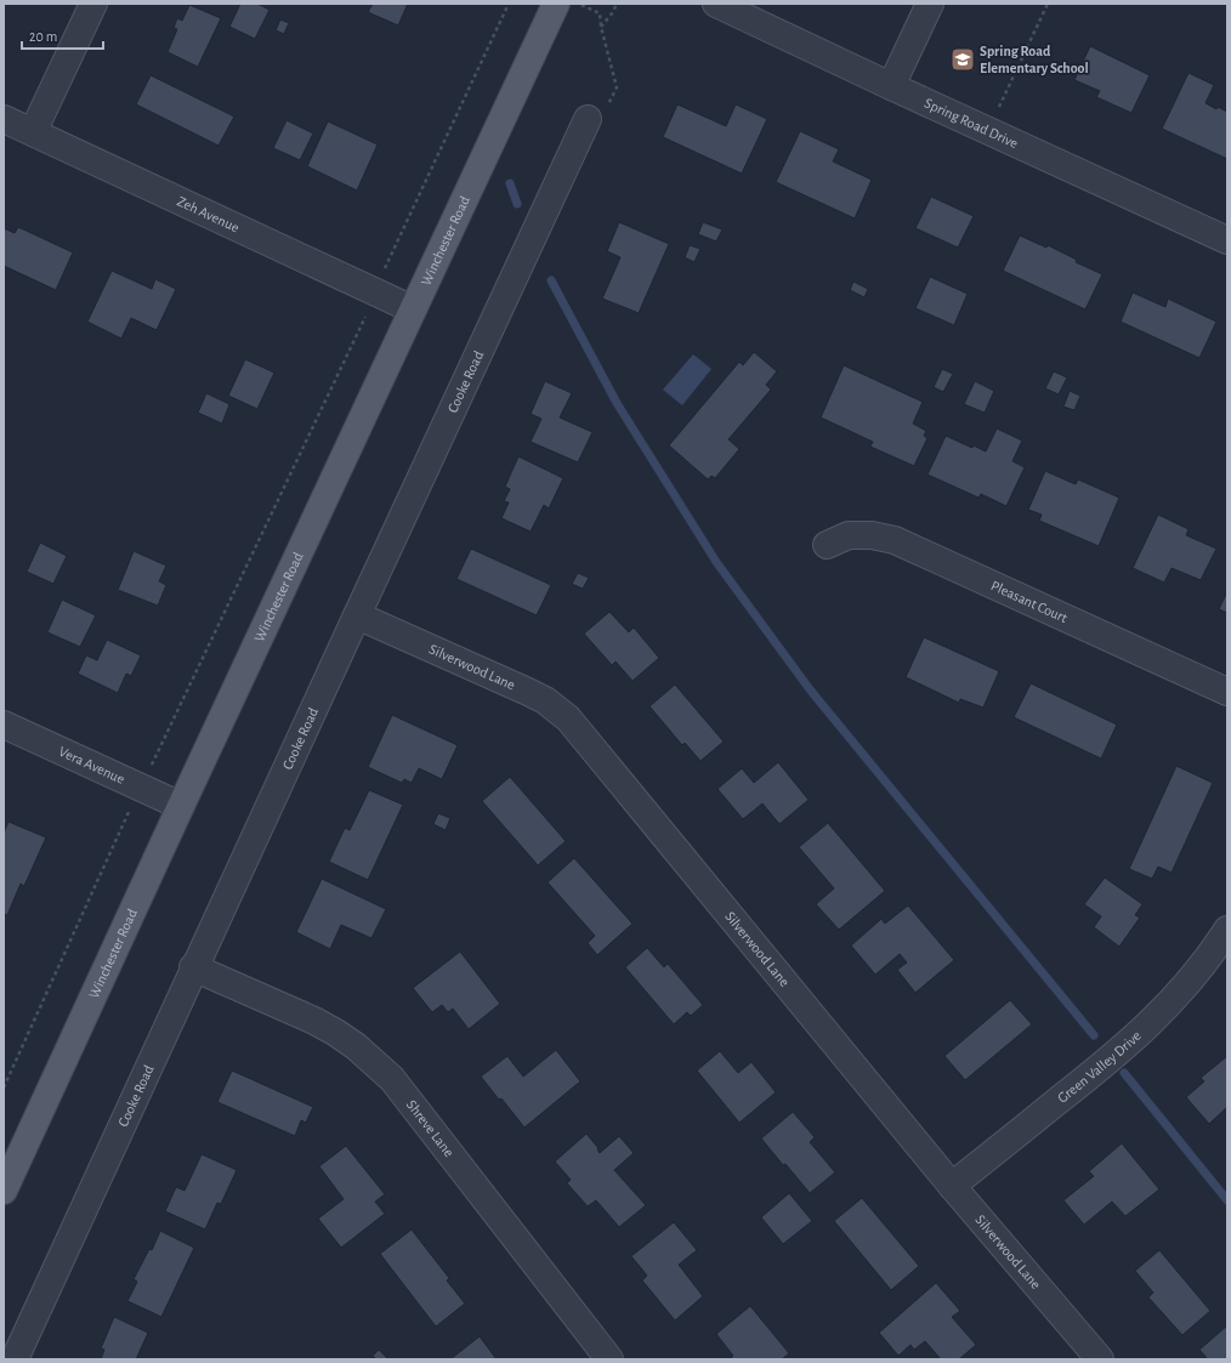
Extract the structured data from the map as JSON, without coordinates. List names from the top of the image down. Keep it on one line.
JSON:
{"streets":{"main road":["Winchester Road"],"street":["Spring Road Drive","Zeh Avenue","Cooke Road","Pleasant Court","Silverwood Lane","Vera Avenue","Green Valley Drive","Shreve Lane"]},"crossings":[["Zeh Avenue","Winchester Road"],["Winchester Road","Vera Avenue"],["Cooke Road","Silverwood Lane"],["Cooke Road","Shreve Lane"],["Silverwood Lane","Green Valley Drive"]],"places":{"school or university":["Spring Road Elementary School"]},"scale_bar":"20 m"}
